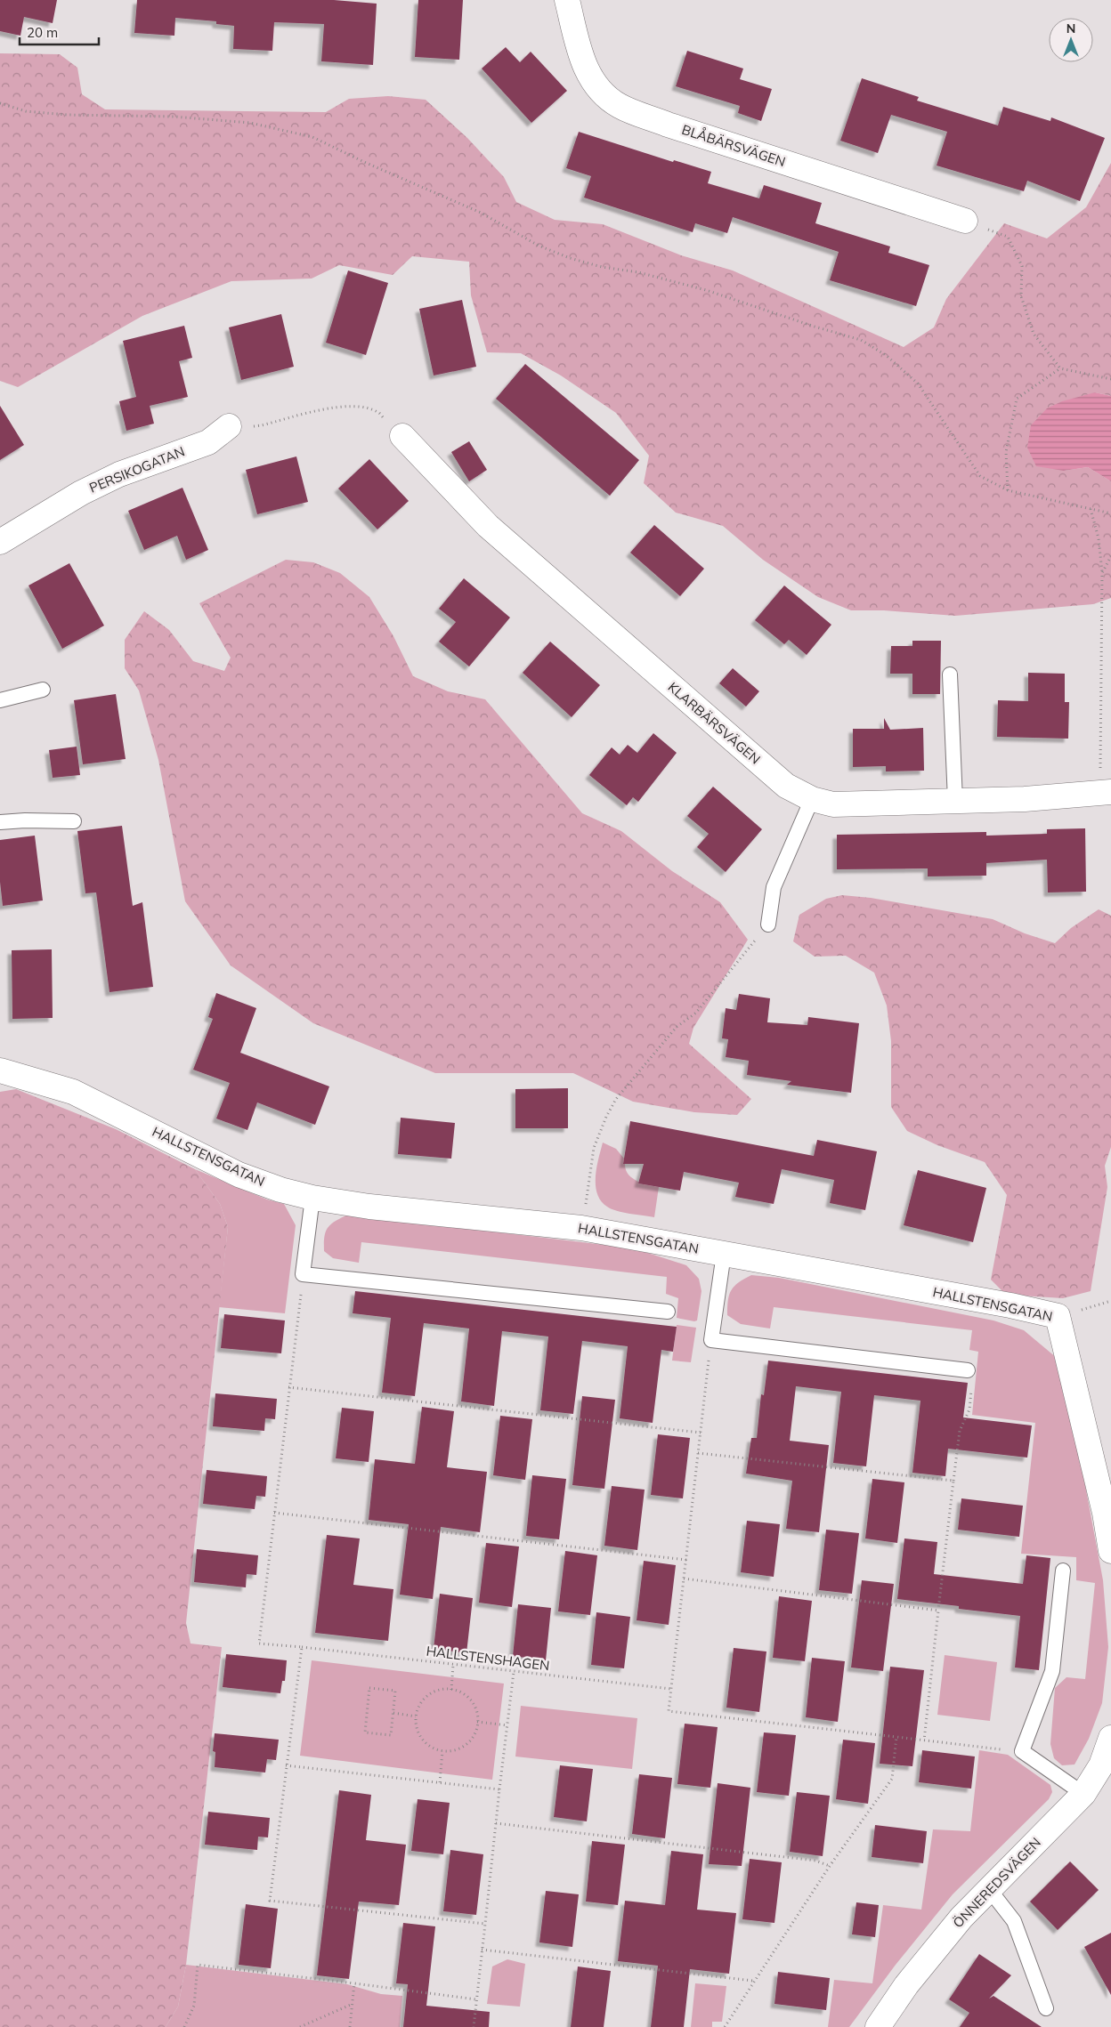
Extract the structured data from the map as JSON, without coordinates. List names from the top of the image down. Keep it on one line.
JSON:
{"streets":{"street":["BLÅBÄRSVÄGEN","PERSIKOGATAN","KLARBÄRSVÄGEN","HALLSTENSGATAN","ÖNNEREDSVÄGEN"],"path":["HALLSTENSHAGEN"]},"scale_bar":"20 m","north":"top"}
